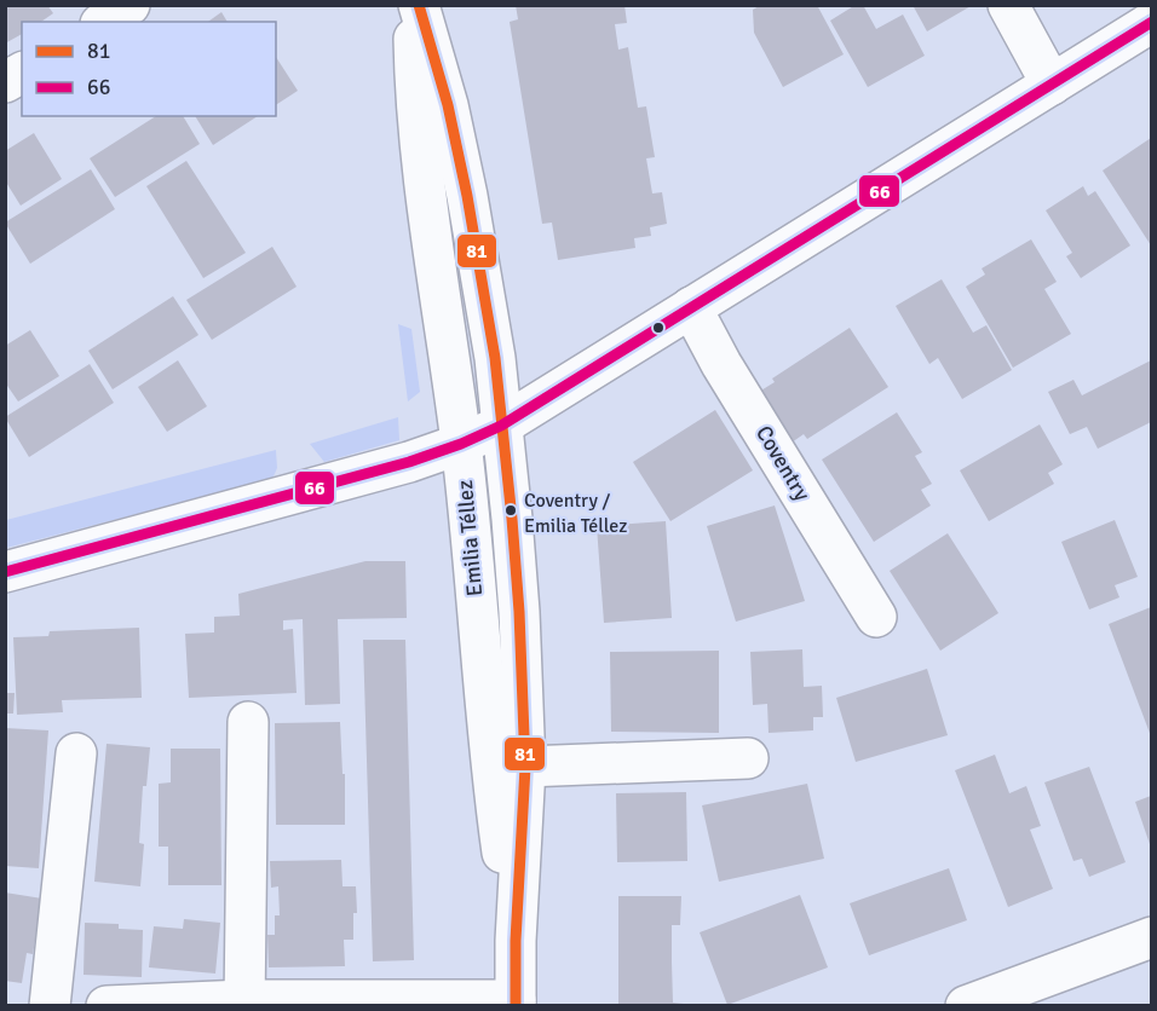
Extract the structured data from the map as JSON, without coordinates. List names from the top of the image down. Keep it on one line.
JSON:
{"streets":{"street":["Coventry","Emilia Téllez"]},"places":["Coventry / Emilia Téllez"],"lines":["transit line 81","transit line 66"],"legend":["81","66"]}
